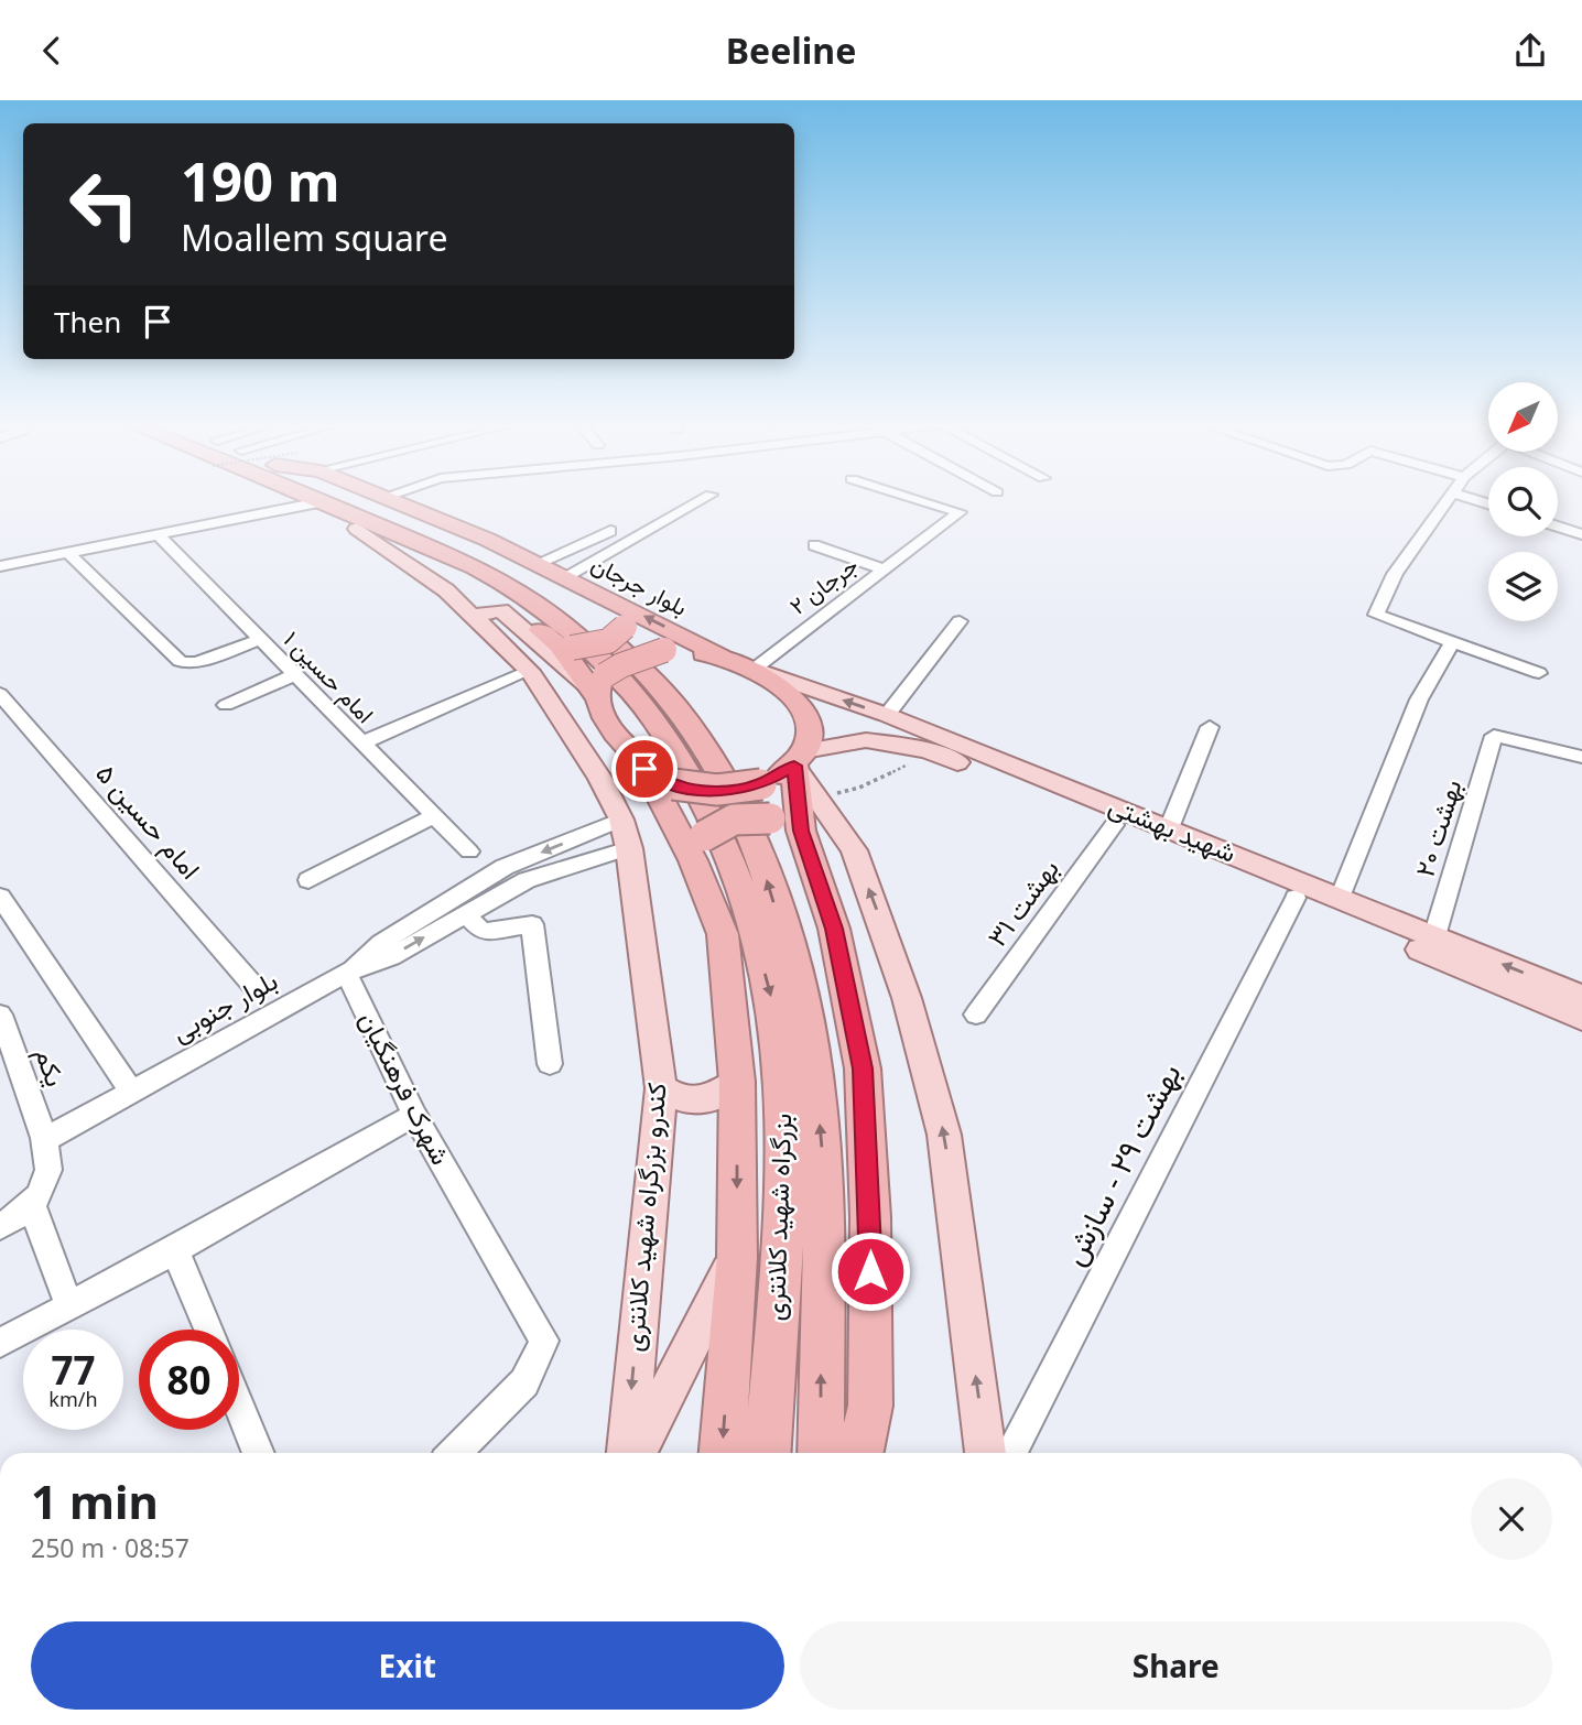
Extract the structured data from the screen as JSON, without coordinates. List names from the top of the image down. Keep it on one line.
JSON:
{"streets":{"highway":["بلوار جرجان","بزرگراه شهید کلانتری"],"main road":["شهید بهشتی","کندرو بزرگراه شهید کلانتری"],"street":["جرجان ۲","امام حسین ۱","امام حسین ۵","بهشت ۲۰","بهشت ۳۱","بلوار جنوبی","یکم","شهرک فرهنگیان","بهشت ۲۹ - سازش"]},"crossings":[["بلوار جرجان","جرجان ۲"],["بلوار جرجان","شهید بهشتی"],["بلوار جرجان","بزرگراه شهید کلانتری"],["جرجان ۲","شهید بهشتی"],["جرجان ۲","بزرگراه شهید کلانتری"],["بهشت ۲۰","شهید بهشتی"],["شهید بهشتی","بهشت ۳۱"],["شهید بهشتی","بهشت ۲۹ - سازش"],["شهید بهشتی","بزرگراه شهید کلانتری"],["بلوار جنوبی","یکم"],["بلوار جنوبی","شهرک فرهنگیان"]],"one_way":["بلوار جرجان"],"north":"bottom left","page":{"header":"Beeline","turn":["190 m","Moallem square"],"then":"Then","speed":"77 km/h","limit":"80","heading":["1 min","250 m · 08:57"],"buttons":["Exit","Share"]}}
